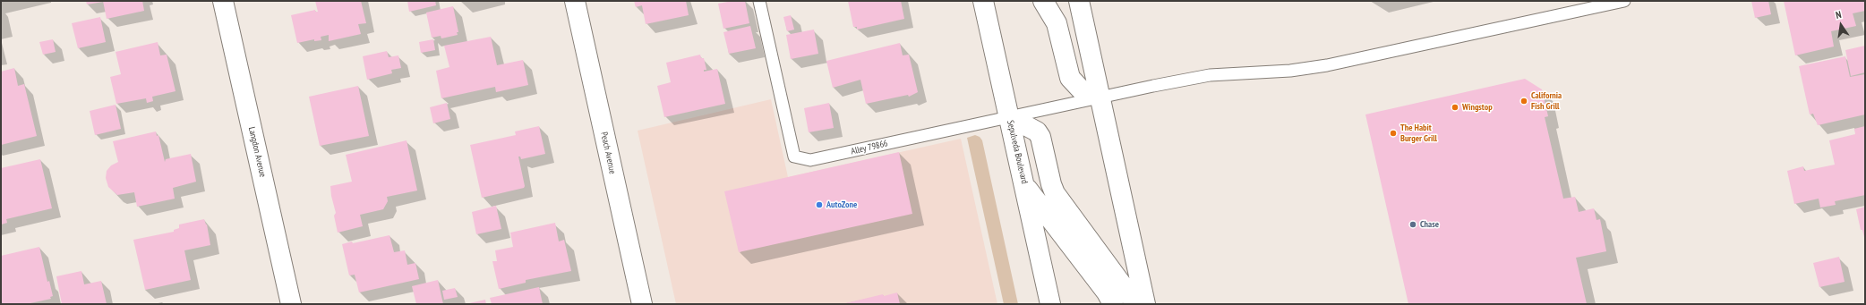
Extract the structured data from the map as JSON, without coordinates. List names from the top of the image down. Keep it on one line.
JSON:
{"streets":{"main road":["Langdon Avenue","Sepulveda Boulevard","Peach Avenue"],"lane":["Alley 79866"]},"crossings":[["Alley 79866","Sepulveda Boulevard"]],"places":["California Fish Grill","Wingstop","The Habit Burger Grill","AutoZone","Chase"],"north":"top"}
